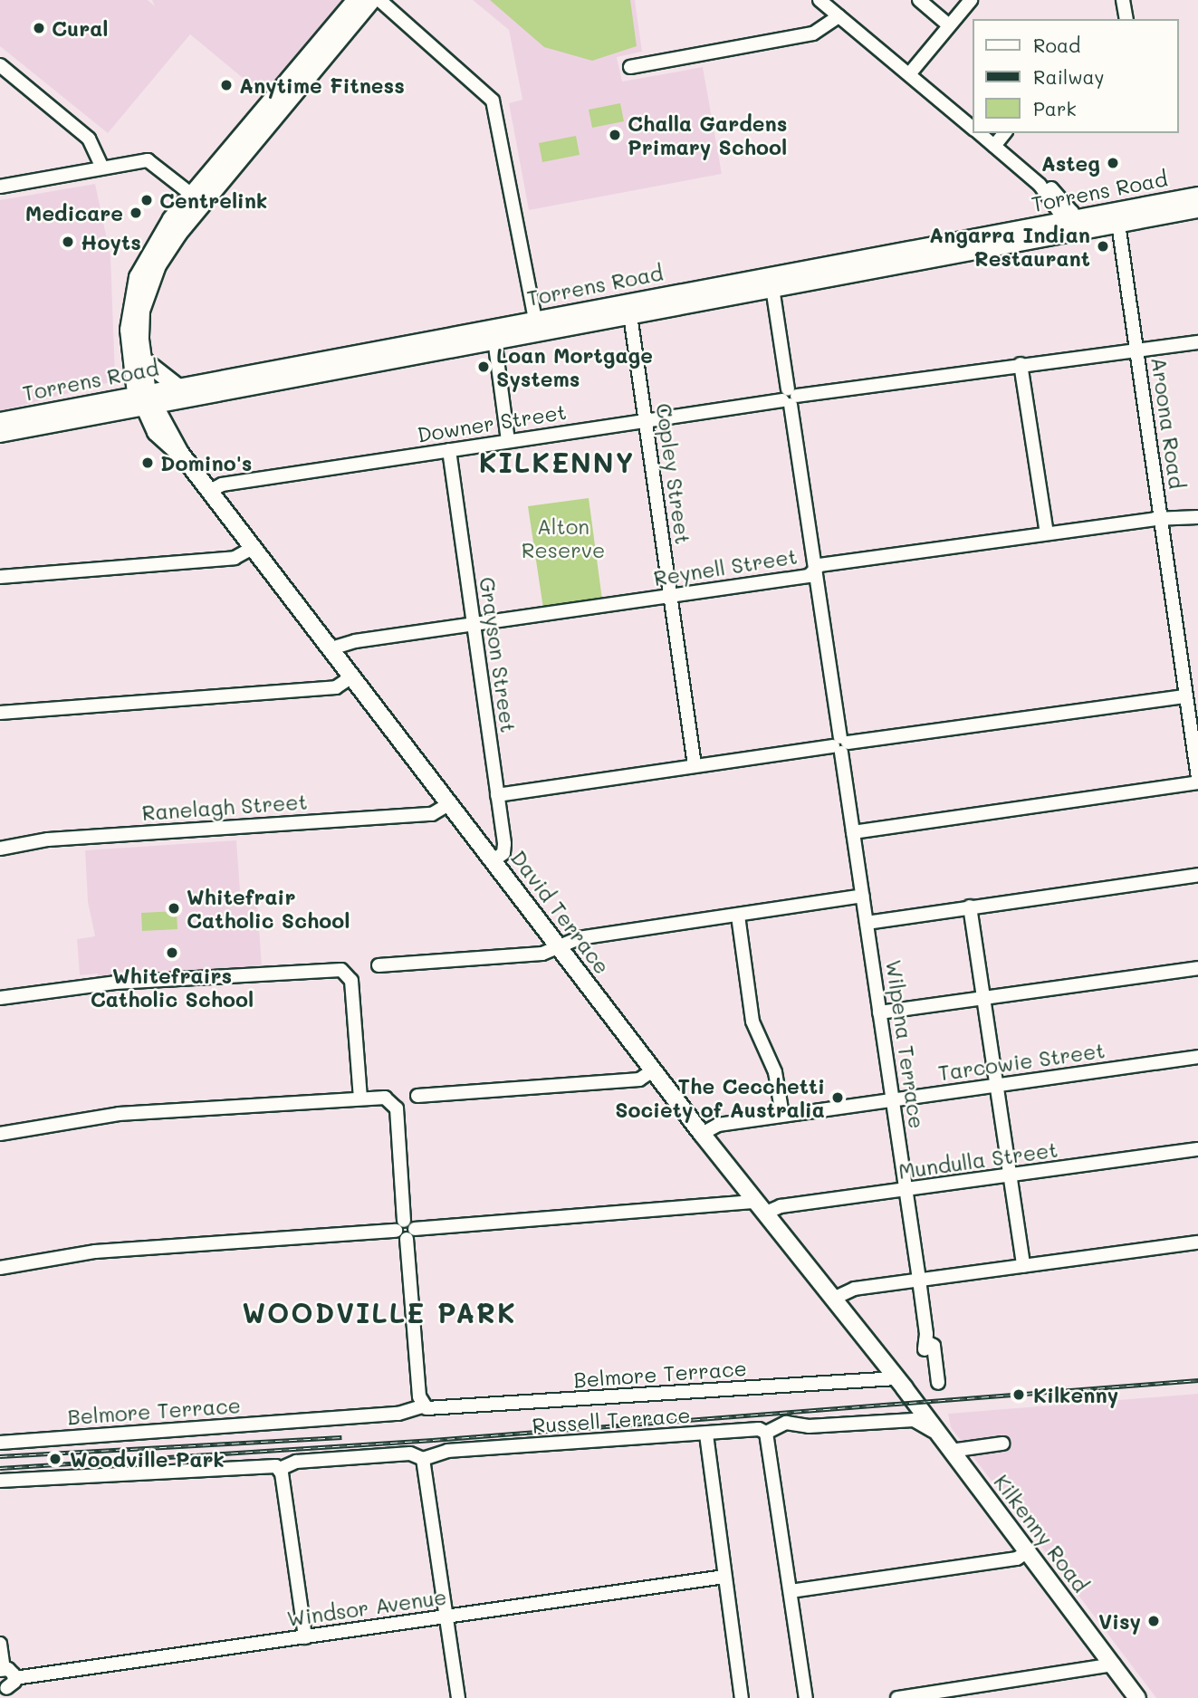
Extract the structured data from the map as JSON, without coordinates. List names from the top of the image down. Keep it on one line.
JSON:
{"streets":{"main road":["Torrens Road","David Terrace","Kilkenny Road"],"street":["Downer Street","Aroona Road","Copley Street","Reynell Street","Grayson Street","Ranelagh Street","Wilpena Terrace","Tarcowie Street","Mundulla Street","Belmore Terrace","Russell Terrace","Windsor Avenue"]},"crossings":[["Torrens Road","Aroona Road"],["Torrens Road","Copley Street"],["Torrens Road","David Terrace"],["Torrens Road","Wilpena Terrace"],["Downer Street","Aroona Road"],["Downer Street","Copley Street"],["Downer Street","Grayson Street"],["Downer Street","David Terrace"],["Downer Street","Wilpena Terrace"],["Aroona Road","Reynell Street"],["Copley Street","Reynell Street"],["Reynell Street","Grayson Street"],["Reynell Street","David Terrace"],["Reynell Street","Wilpena Terrace"],["Grayson Street","David Terrace"],["Ranelagh Street","David Terrace"],["David Terrace","Tarcowie Street"],["David Terrace","Mundulla Street"],["David Terrace","Belmore Terrace"],["David Terrace","Kilkenny Road"],["Wilpena Terrace","Tarcowie Street"],["Wilpena Terrace","Mundulla Street"],["Russell Terrace","Kilkenny Road"]],"districts":["KILKENNY","WOODVILLE PARK"],"parks":["Alton Reserve"],"places":["Cural","Anytime Fitness","Challa Gardens Primary School","Asteg","Centrelink","Medicare","Hoyts","Angarra Indian Restaurant","Loan Mortgage Systems","Domino's","Whitefrair Catholic School","Whitefrairs Catholic School","The Cecchetti Society of Australia","Kilkenny","Woodville Park","Visy"],"legend":["Road","Railway","Park"]}
